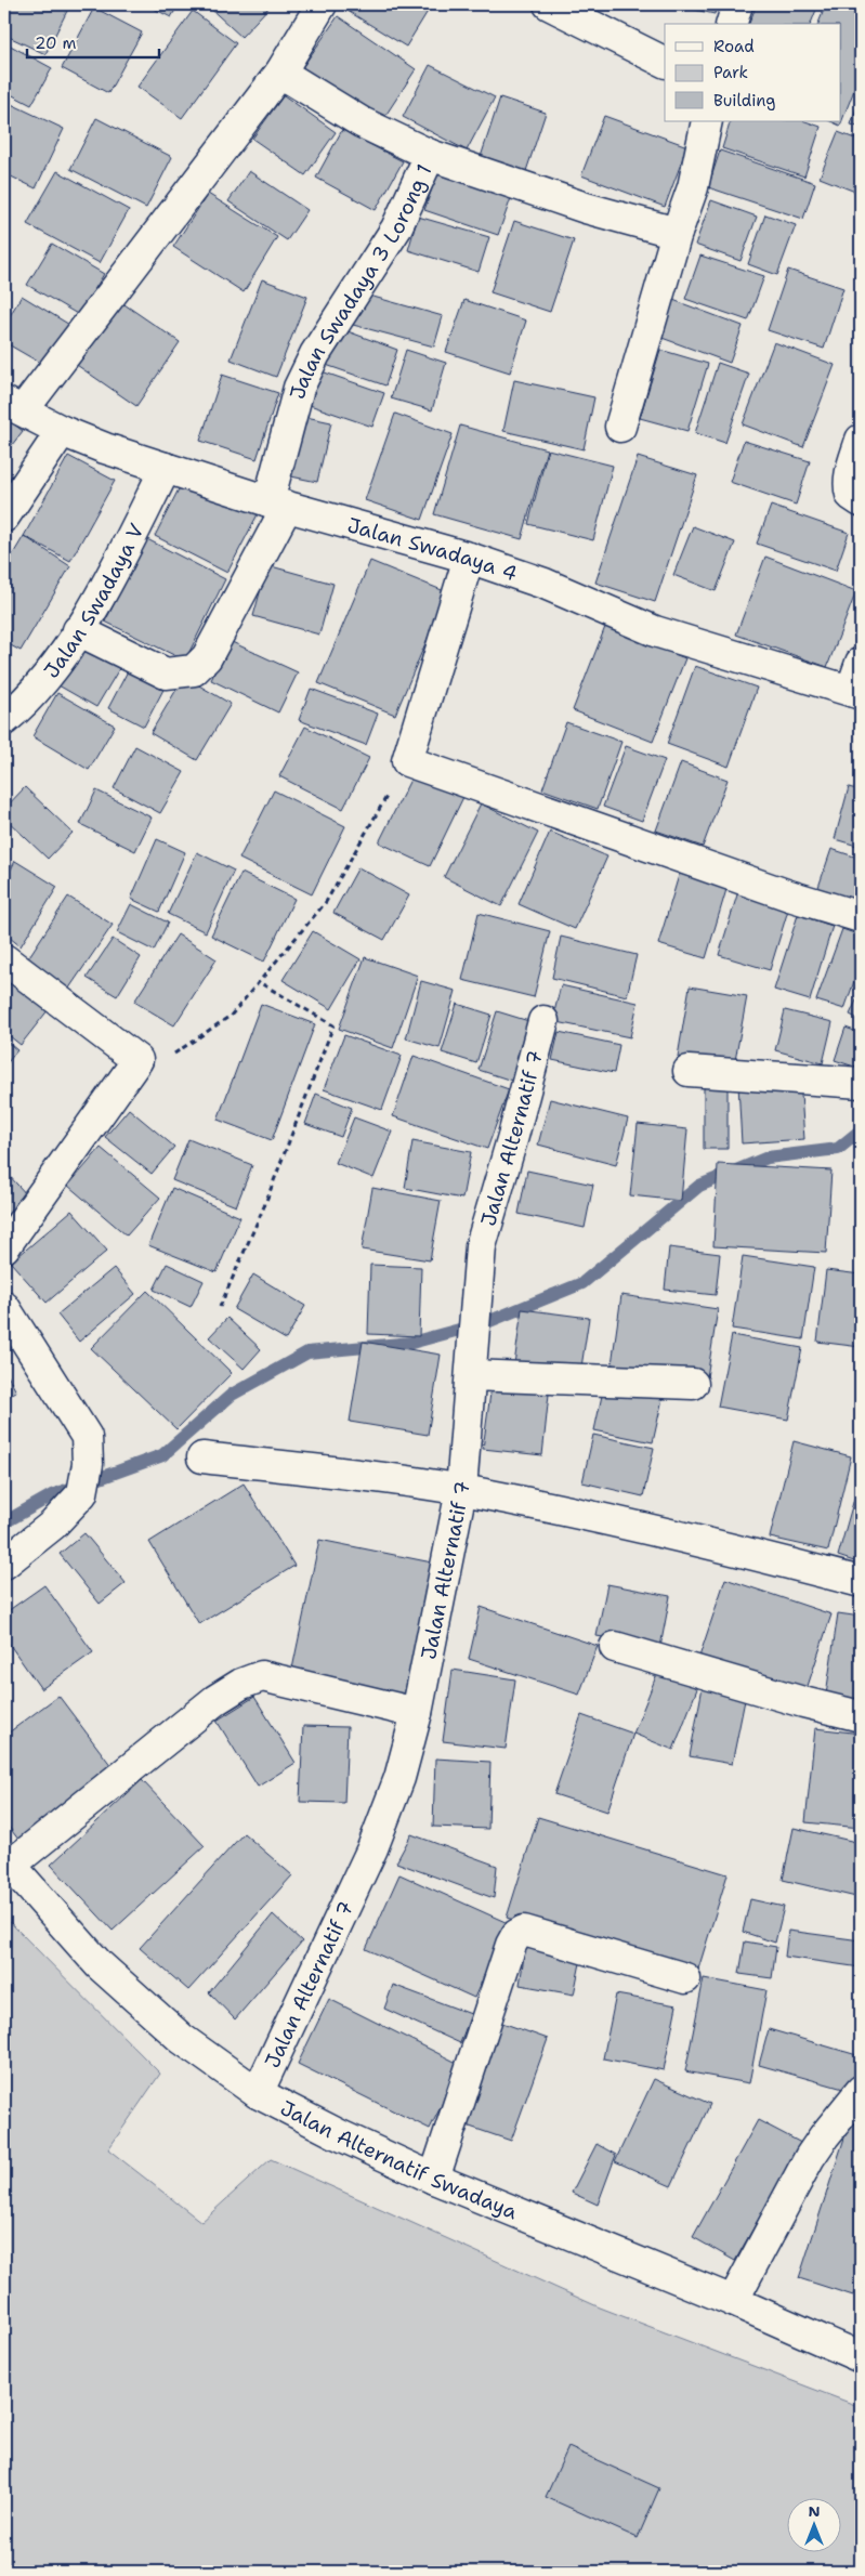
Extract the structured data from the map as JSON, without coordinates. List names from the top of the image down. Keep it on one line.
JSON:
{"streets":{"street":["Jalan Swadaya 3 Lorong 1","Jalan Swadaya 4","Jalan Swadaya V","Jalan Alternatif 7","Jalan Alternatif Swadaya"]},"crossings":[["Jalan Swadaya 3 Lorong 1","Jalan Swadaya 4"],["Jalan Swadaya 3 Lorong 1","Jalan Swadaya V"],["Jalan Swadaya 4","Jalan Swadaya V"],["Jalan Alternatif 7","Jalan Alternatif Swadaya"]],"legend":["Road","Park","Building"],"scale_bar":"20 m","north":"top"}
